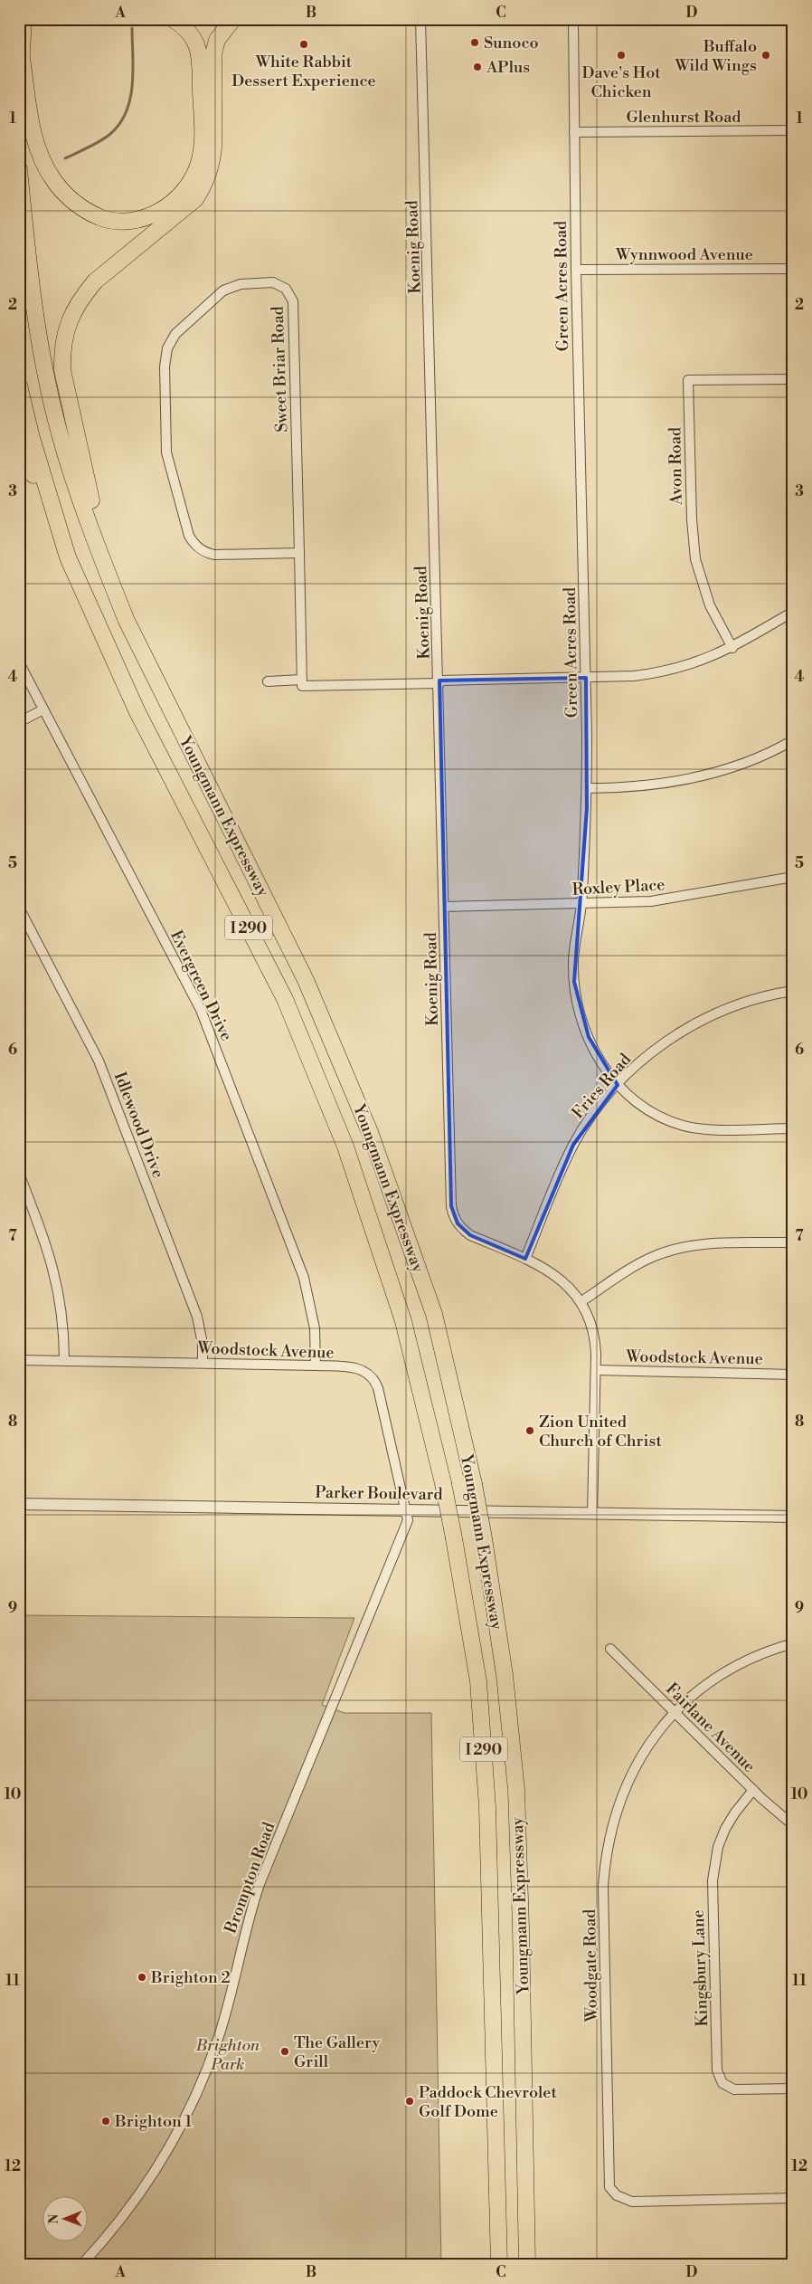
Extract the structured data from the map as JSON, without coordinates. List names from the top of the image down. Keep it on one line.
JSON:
{"streets":{"highway":["Youngmann Expressway","I 290"],"street":["Glenhurst Road","Koenig Road","Wynnwood Avenue","Green Acres Road","Sweet Briar Road","Avon Road","Roxley Place","Evergreen Drive","Fries Road","Idlewood Drive","Woodstock Avenue","Parker Boulevard","Fairlane Avenue","Brompton Road","Woodgate Road","Kingsbury Lane"]},"crossings":[["Glenhurst Road","Green Acres Road"],["Koenig Road","Roxley Place"],["Koenig Road","Fries Road"],["Wynnwood Avenue","Green Acres Road"],["Green Acres Road","Roxley Place"],["Green Acres Road","Fries Road"],["Evergreen Drive","Woodstock Avenue"],["Idlewood Drive","Woodstock Avenue"],["Woodstock Avenue","Parker Boulevard"],["Woodstock Avenue","Brompton Road"],["Parker Boulevard","Brompton Road"],["Fairlane Avenue","Woodgate Road"],["Fairlane Avenue","Kingsbury Lane"]],"parks":["Brighton Park"],"places":["Sunoco","White Rabbit Dessert Experience","Dave's Hot Chicken","Buffalo Wild Wings","APlus","Zion United Church of Christ","Brighton 2","The Gallery Grill","Paddock Chevrolet Golf Dome","Brighton 1"],"north":"left","grid":{"columns":["A","B","C","D"],"rows":["1","2","3","4","5","6","7","8","9","10","11","12"]}}
